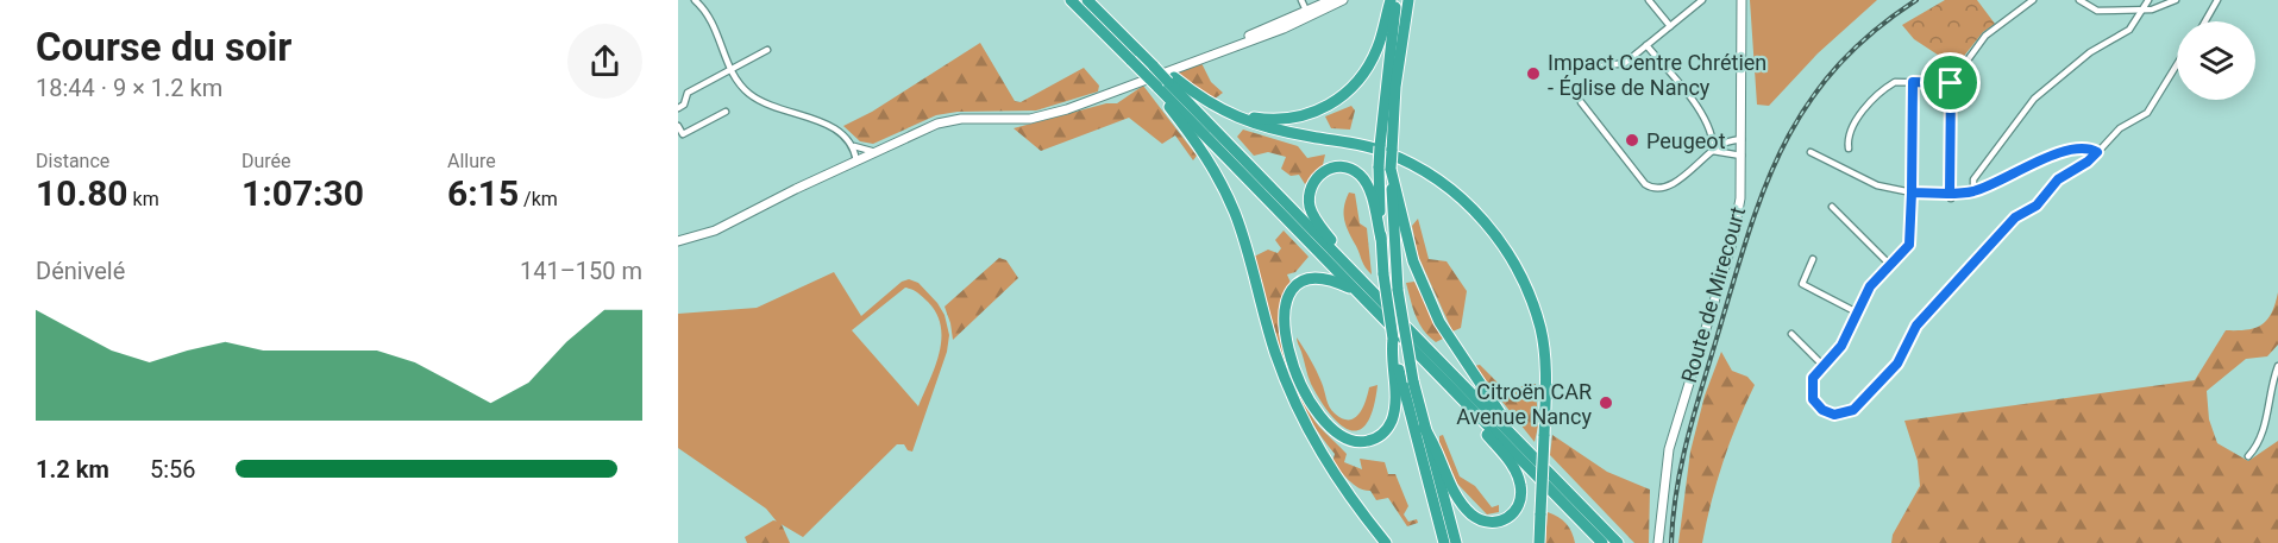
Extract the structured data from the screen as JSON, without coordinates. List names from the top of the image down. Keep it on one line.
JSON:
{"streets":{"street":["Route de Mirecourt"]},"places":["Impact Centre Chrétien - Église de Nancy","Peugeot","Citroën CAR Avenue Nancy"],"page":{"heading":["Course du soir","18:44 · 9 × 1.2 km"],"stats":[["Distance","10.80 km"],["Durée","1:07:30"],["Allure","6:15 /km"]],"chart":["Dénivelé","141–150 m"],"list":[{"name":"1.2 km","note":"5:56"}]}}
